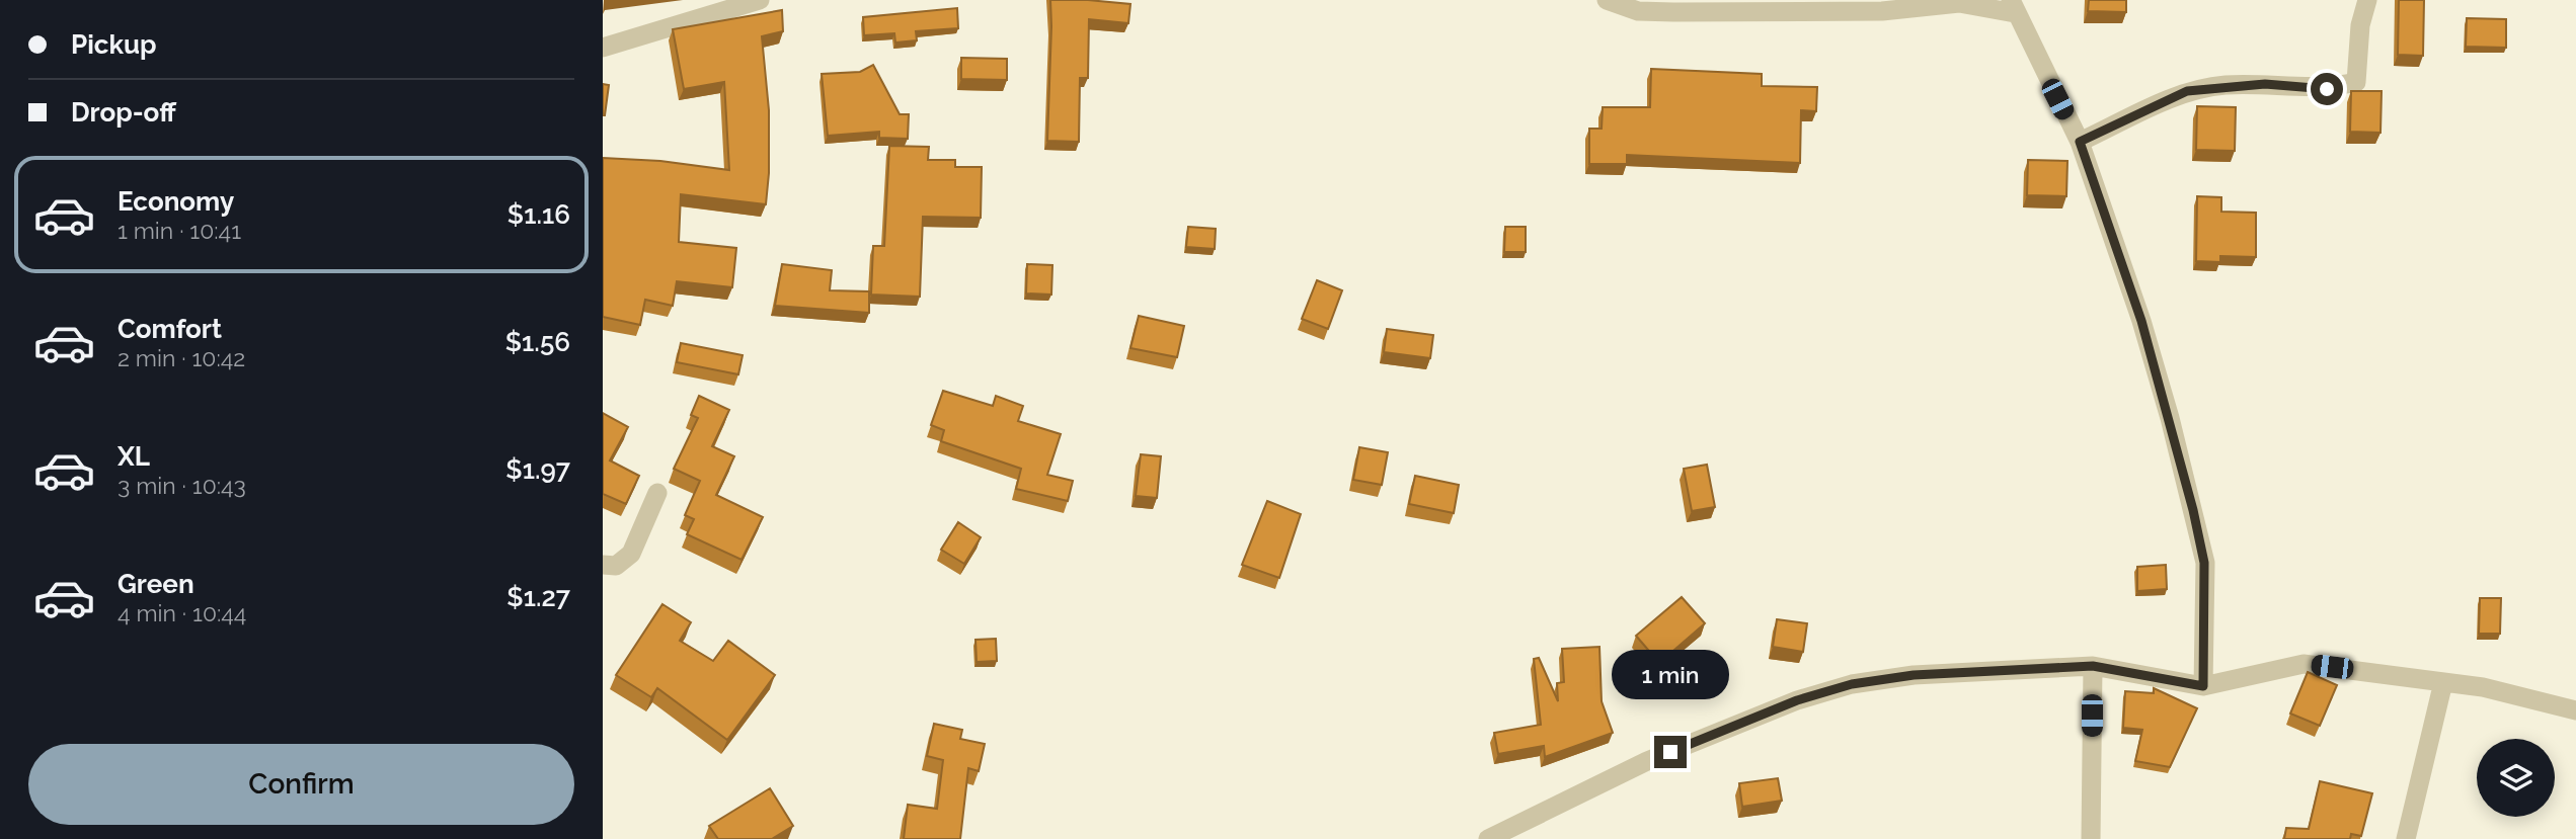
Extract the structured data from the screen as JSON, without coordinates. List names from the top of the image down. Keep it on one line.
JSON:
{"page":{"banner":["Pickup","Drop-off"],"list":[{"name":"Economy","note":"1 min · 10:41","value":"$1.16"},{"name":"Comfort","note":"2 min · 10:42","value":"$1.56"},{"name":"XL","note":"3 min · 10:43","value":"$1.97"},{"name":"Green","note":"4 min · 10:44","value":"$1.27"}],"bubble":"1 min","buttons":"Confirm"}}
